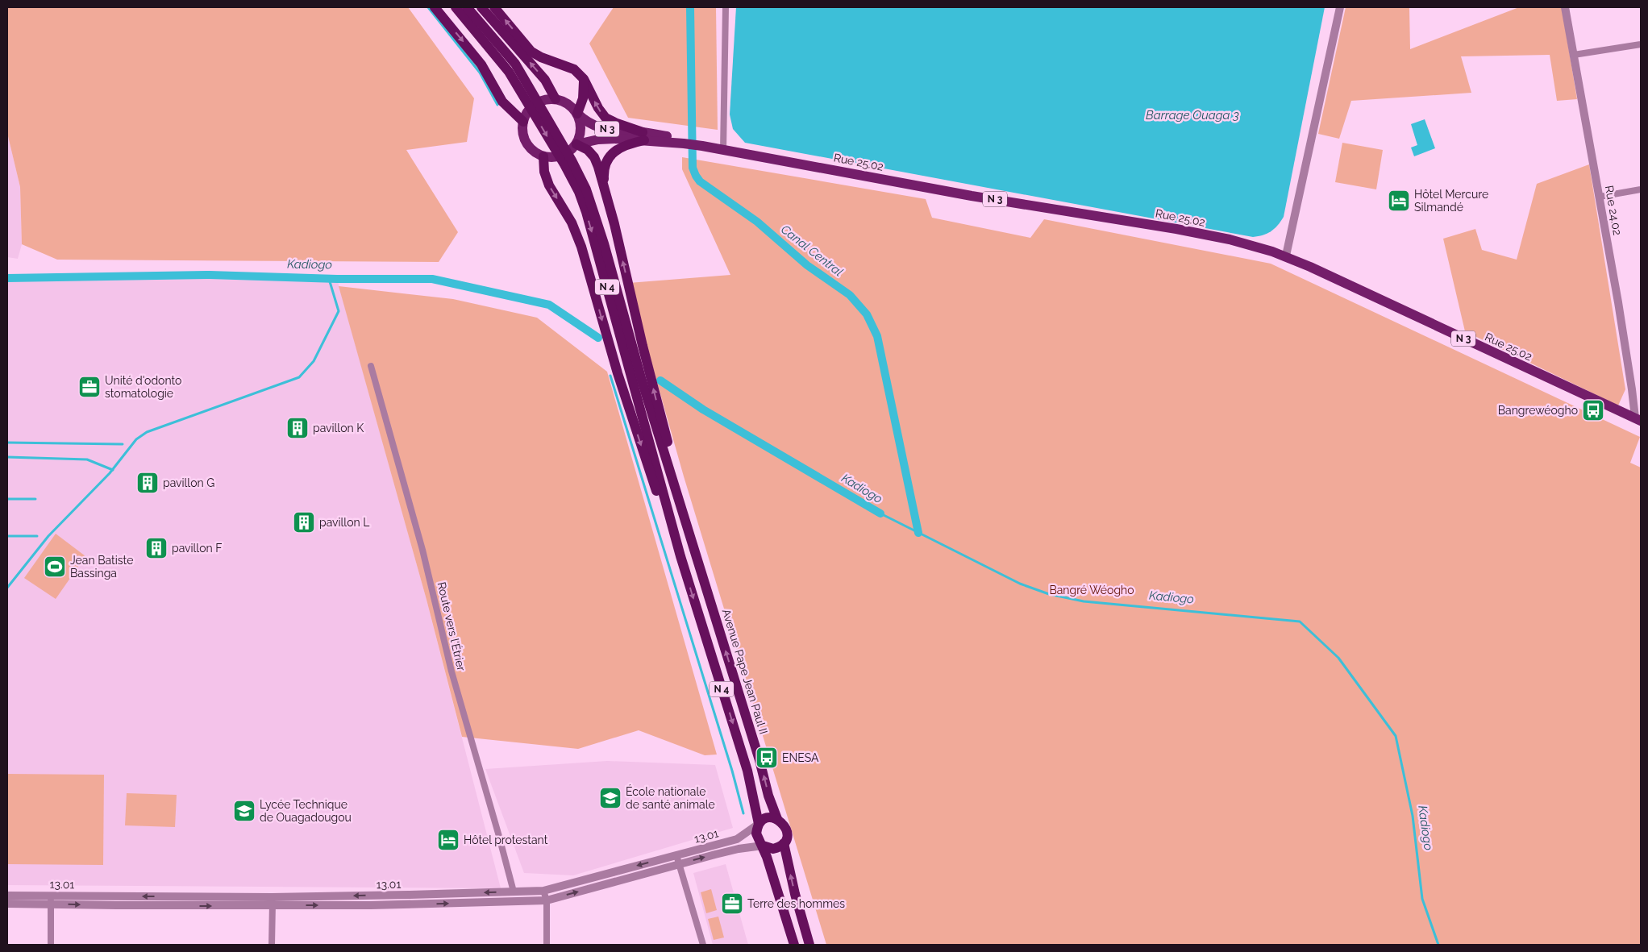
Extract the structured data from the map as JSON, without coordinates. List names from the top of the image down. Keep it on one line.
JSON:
{"streets":{"highway":["N 4","Avenue Pape Jean Paul II"],"main road":["N 3","Rue 25.02"],"street":["Rue 24.02","Route vers l'Étrier","13.01"]},"crossings":[["N 3","Rue 25.02"],["Rue 25.02","Rue 24.02"],["N 4","Avenue Pape Jean Paul II"],["N 4","13.01"],["Route vers l'Étrier","13.01"],["Avenue Pape Jean Paul II","13.01"]],"water":["Barrage Ouaga 3","Canal Central","Kadiogo"],"parks":["Bangré Wéogho"],"places":{"hotel":["Hôtel Mercure Silmandé","Hôtel protestant"],"office":["Unité d'odonto stomatologie","Terre des hommes"],"bus stop":["Bangrewéogho","ENESA"],"building":["pavillon K","pavillon G","pavillon L","pavillon F"],"sports":["Jean Batiste Bassinga"],"school or university":["École nationale de santé animale","Lycée Technique de Ouagadougou"]}}
